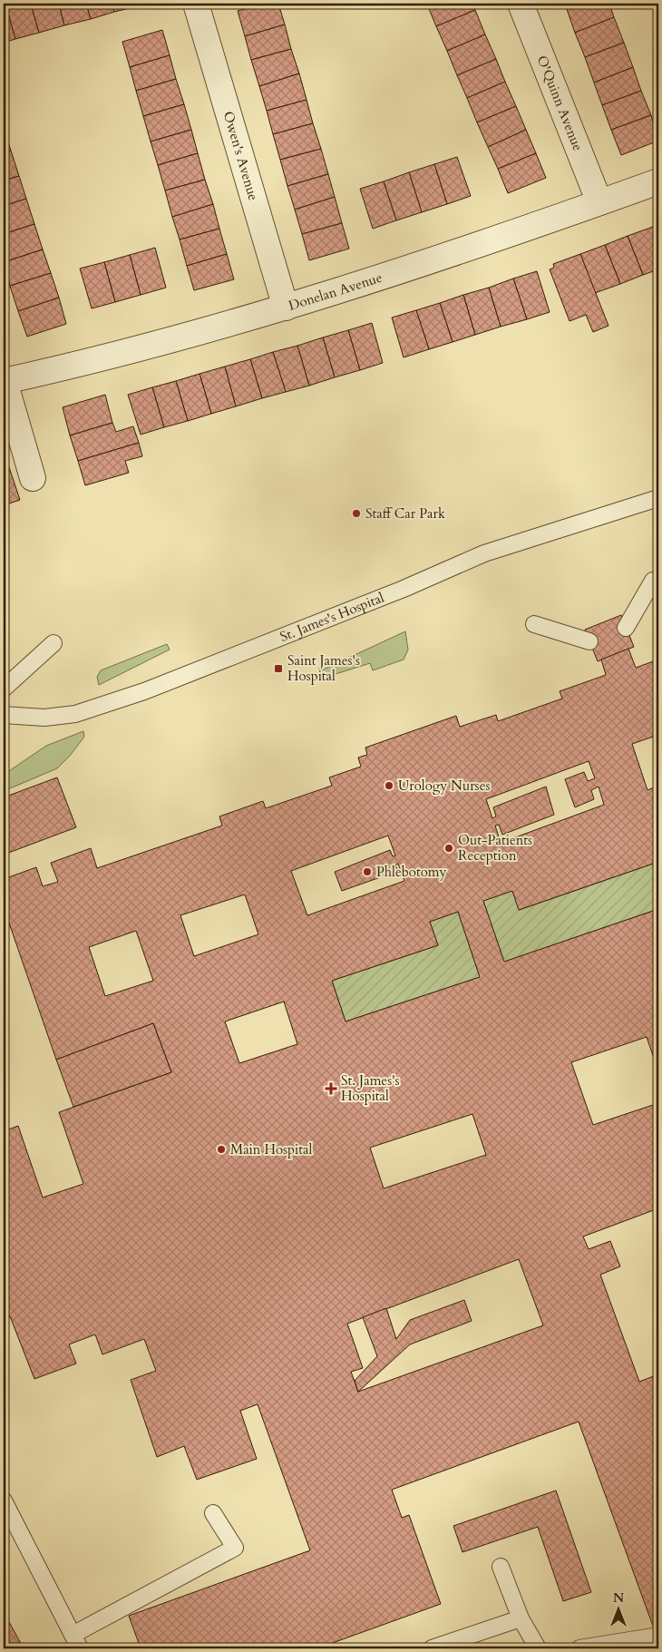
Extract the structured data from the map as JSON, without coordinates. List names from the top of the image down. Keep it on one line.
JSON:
{"streets":{"street":["O'Quinn Avenue","Owen's Avenue","Donelan Avenue"],"lane":["St. James's Hospital"]},"crossings":[["O'Quinn Avenue","Donelan Avenue"],["Owen's Avenue","Donelan Avenue"]],"places":{"other":["Staff Car Park","Urology Nurses","Out-Patients Reception","Phlebotomy","Main Hospital"],"transit":["Saint James's Hospital"],"health":["St. James's Hospital"]},"north":"top"}
